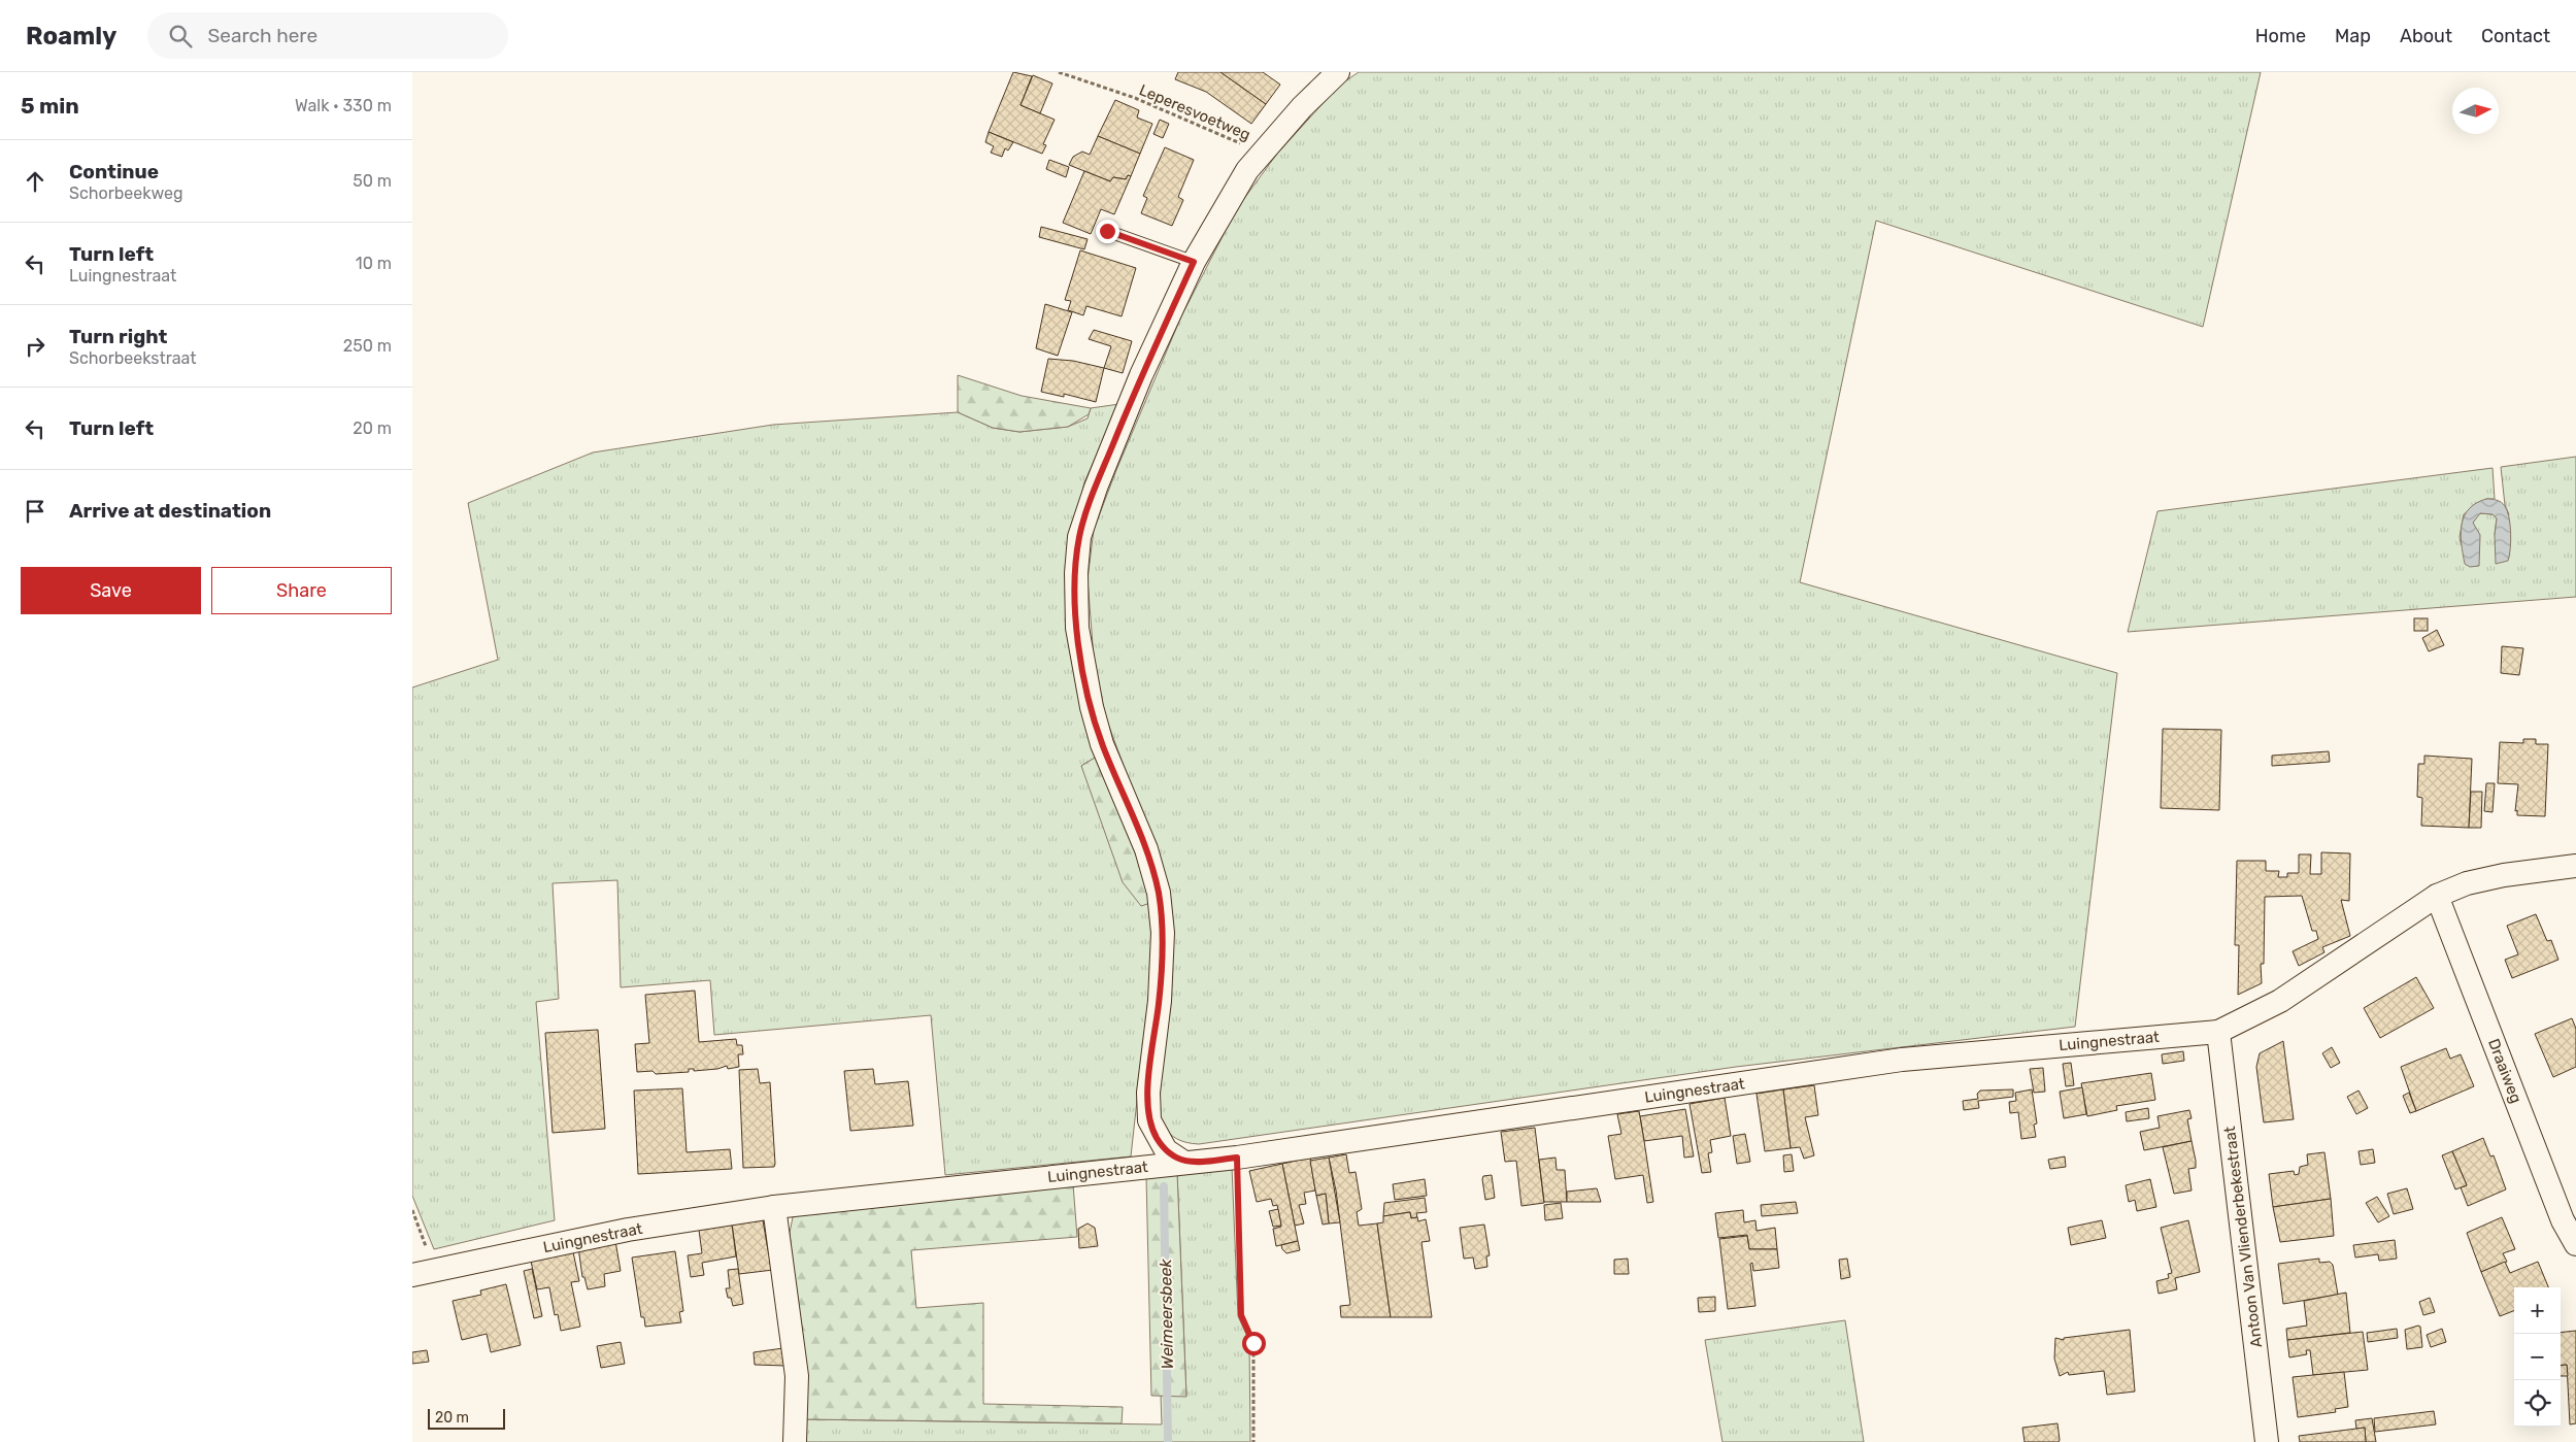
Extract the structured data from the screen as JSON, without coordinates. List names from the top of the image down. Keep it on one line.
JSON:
{"streets":{"street":["Luingnestraat","Draaiweg","Antoon Van Vlienderbekestraat"],"path":["Leperesvoetweg"]},"crossings":[["Luingnestraat","Draaiweg"],["Luingnestraat","Antoon Van Vlienderbekestraat"]],"water":["Weimeersbeek"],"scale_bar":"20 m","north":"right","page":{"header":"Roamly","search":"Search here","nav":["Home","Map","About","Contact"],"heading":["5 min","Walk · 330 m"],"list":[["Continue","Schorbeekweg","50 m"],["Turn left","Luingnestraat","10 m"],["Turn right","Schorbeekstraat","250 m"],["Turn left","20 m"],"Arrive at destination"],"buttons":["Save","Share"],"map_buttons":["+","−"],"scale":"20 m"}}
